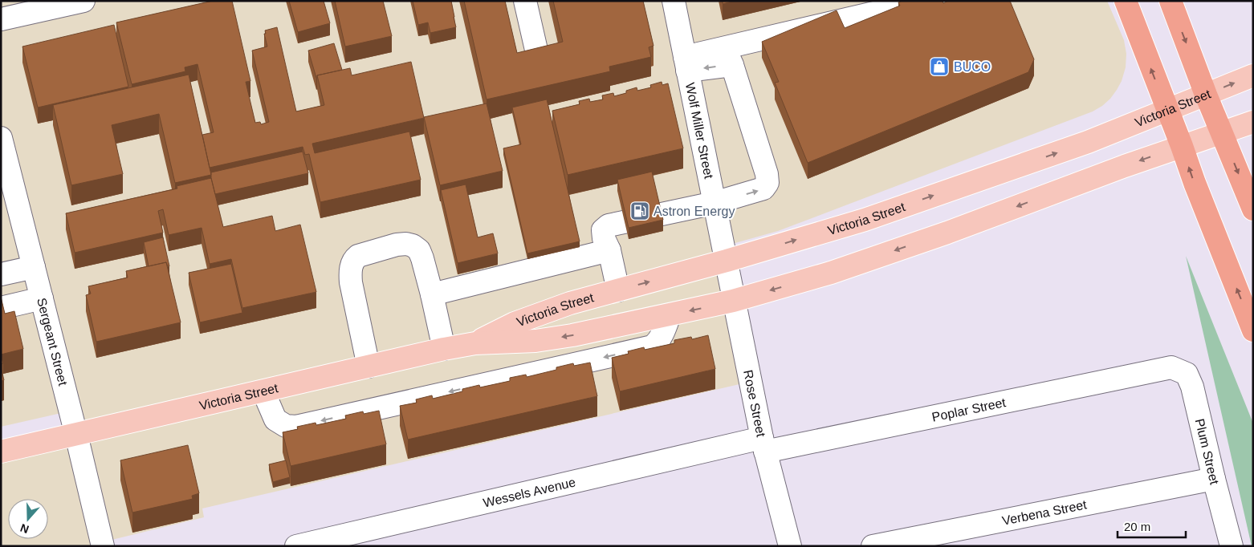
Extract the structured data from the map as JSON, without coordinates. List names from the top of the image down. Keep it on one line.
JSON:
{"streets":{"main road":["Victoria Street"],"street":["Wolf Miller Street","Sergeant Street","Rose Street","Poplar Street","Plum Street","Wessels Avenue","Verbena Street"]},"crossings":[["Victoria Street","Wolf Miller Street"],["Victoria Street","Sergeant Street"],["Victoria Street","Rose Street"],["Wolf Miller Street","Rose Street"],["Rose Street","Poplar Street"],["Rose Street","Wessels Avenue"],["Poplar Street","Plum Street"],["Poplar Street","Wessels Avenue"],["Plum Street","Verbena Street"]],"places":{"shop":["BUCO"],"fuel station":["Astron Energy"]},"scale_bar":"20 m","north":"bottom"}
